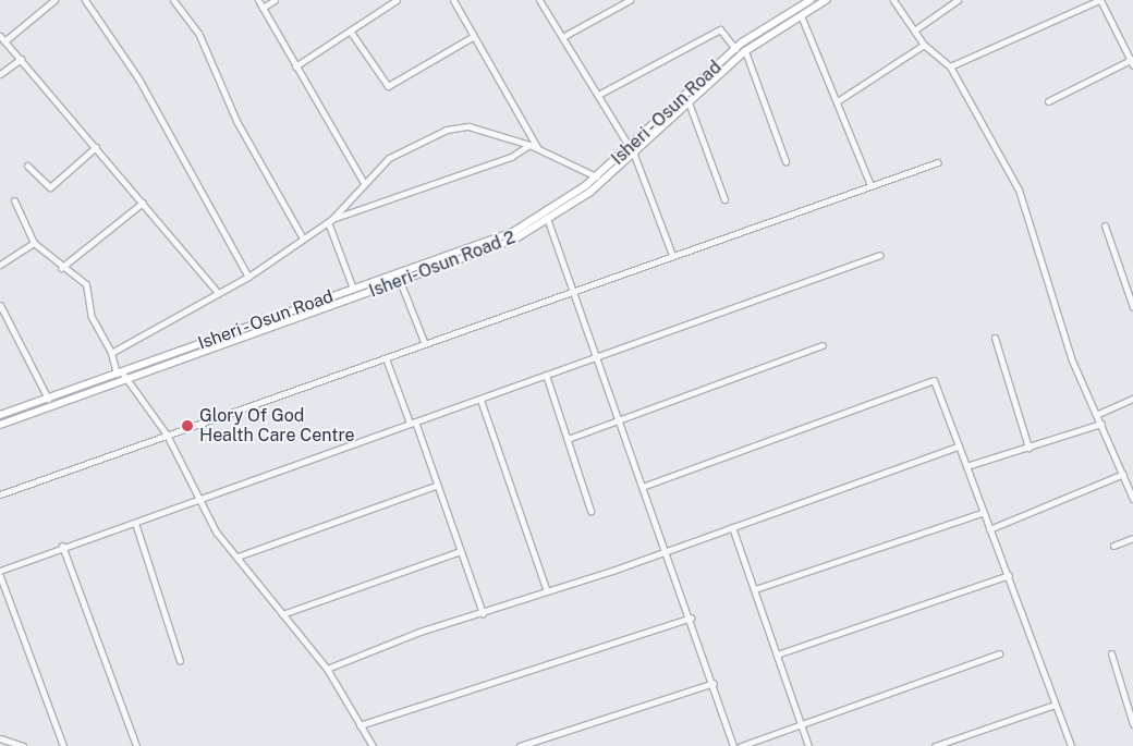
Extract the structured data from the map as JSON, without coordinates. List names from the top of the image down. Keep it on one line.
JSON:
{"streets":{"main road":["Isheri - Osun Road","Isheri- Osun Road 2"]},"crossings":[["Isheri - Osun Road","Isheri- Osun Road 2"]],"places":["Glory Of God Health Care Centre"]}
